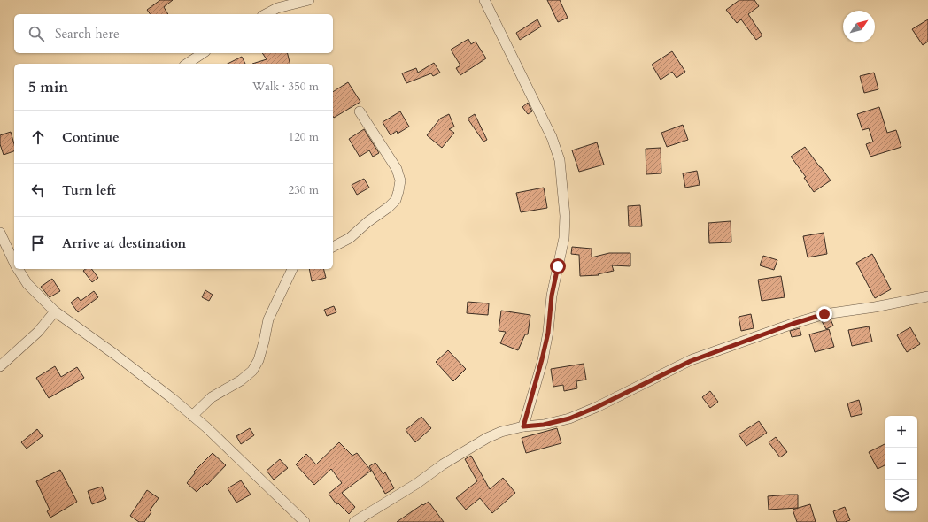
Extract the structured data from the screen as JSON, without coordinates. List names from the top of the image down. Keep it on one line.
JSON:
{"north":"top right","page":{"search":"Search here","heading":["5 min","Walk · 350 m"],"list":[["Continue","120 m"],["Turn left","230 m"],"Arrive at destination"],"map_buttons":["+","−"]}}
